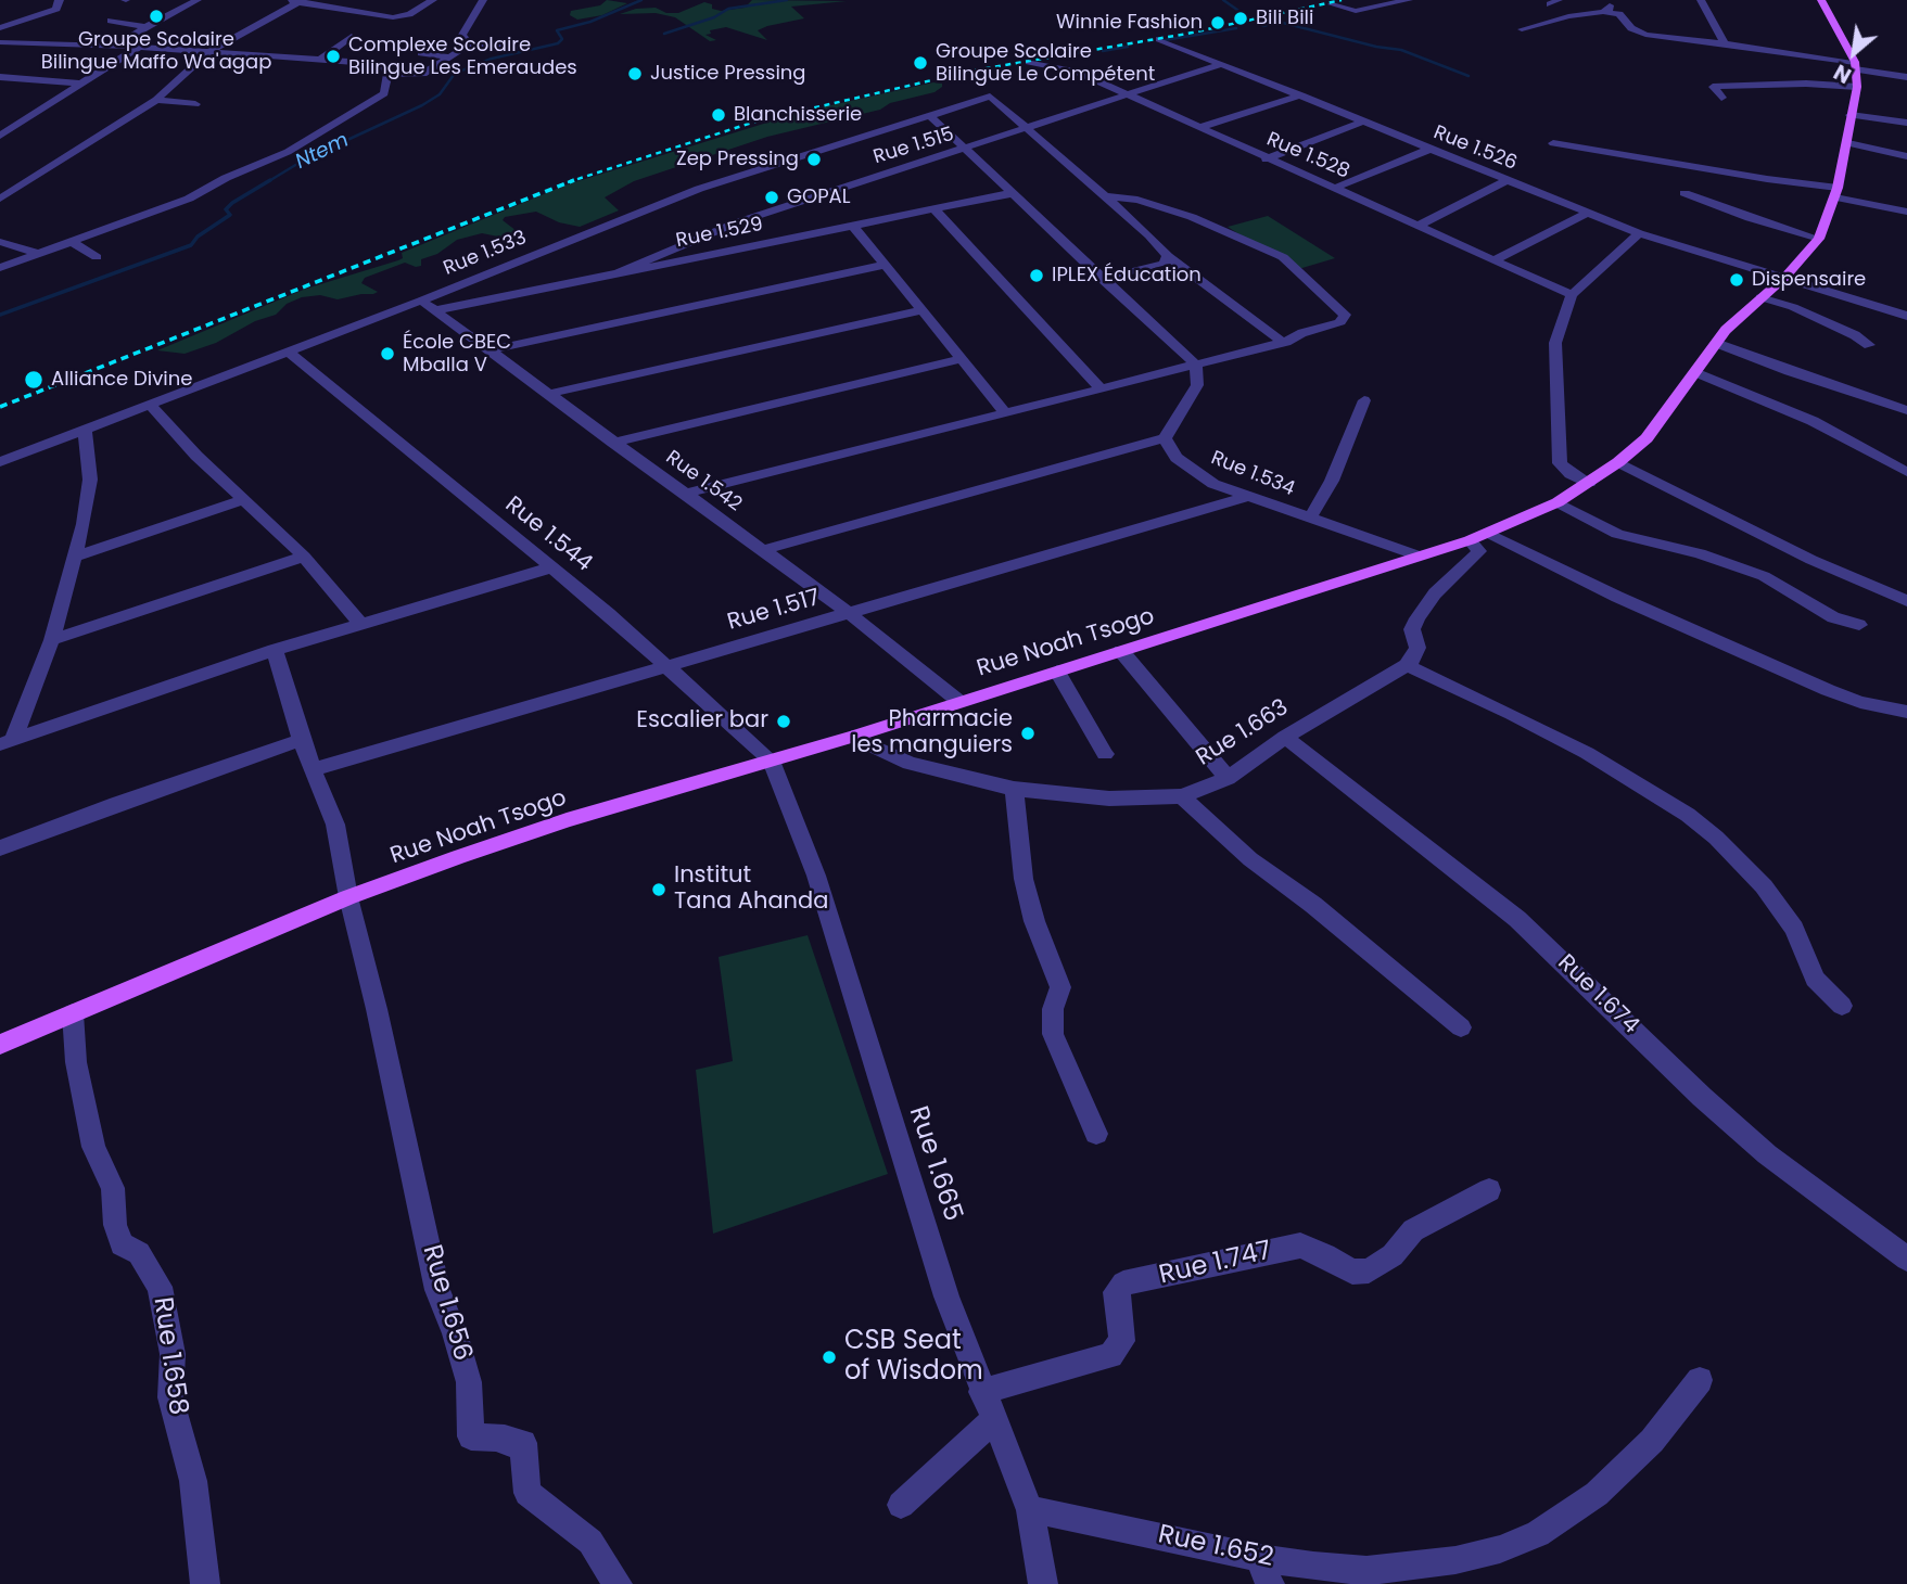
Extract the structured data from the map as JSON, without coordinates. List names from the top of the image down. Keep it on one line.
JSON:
{"streets":{"main road":["Rue Noah Tsogo"],"street":["Rue 1.515","Rue 1.526","Rue 1.528","Rue 1.529","Rue 1.533","Rue 1.534","Rue 1.542","Rue 1.544","Rue 1.517","Rue 1.663","Rue 1.674","Rue 1.665","Rue 1.747","Rue 1.656","Rue 1.658","Rue 1.652"]},"crossings":[["Rue 1.515","Rue 1.526"],["Rue 1.515","Rue 1.528"],["Rue 1.515","Rue 1.529"],["Rue 1.515","Rue 1.533"],["Rue 1.526","Rue Noah Tsogo"],["Rue 1.529","Rue 1.542"],["Rue 1.533","Rue 1.542"],["Rue 1.533","Rue 1.544"],["Rue 1.534","Rue 1.517"],["Rue 1.534","Rue Noah Tsogo"],["Rue 1.542","Rue 1.517"],["Rue 1.542","Rue Noah Tsogo"],["Rue 1.544","Rue 1.517"],["Rue 1.544","Rue Noah Tsogo"],["Rue 1.544","Rue 1.665"],["Rue Noah Tsogo","Rue 1.663"],["Rue Noah Tsogo","Rue 1.665"],["Rue Noah Tsogo","Rue 1.656"],["Rue Noah Tsogo","Rue 1.658"],["Rue 1.663","Rue 1.674"],["Rue 1.665","Rue 1.747"],["Rue 1.665","Rue 1.652"]],"water":["Ntem"],"places":["Groupe Scolaire Bilingue Maffo Wa'agap","Bili Bili","Winnie Fashion","Complexe Scolaire Bilingue Les Emeraudes","Groupe Scolaire Bilingue Le Compétent","Justice Pressing","Blanchisserie","Zep Pressing","GOPAL","IPLEX Éducation","Dispensaire","École CBEC Mballa V","Alliance Divine","Escalier bar","Pharmacie les manguiers","Institut Tana Ahanda","CSB Seat of Wisdom"],"north":"bottom left"}
